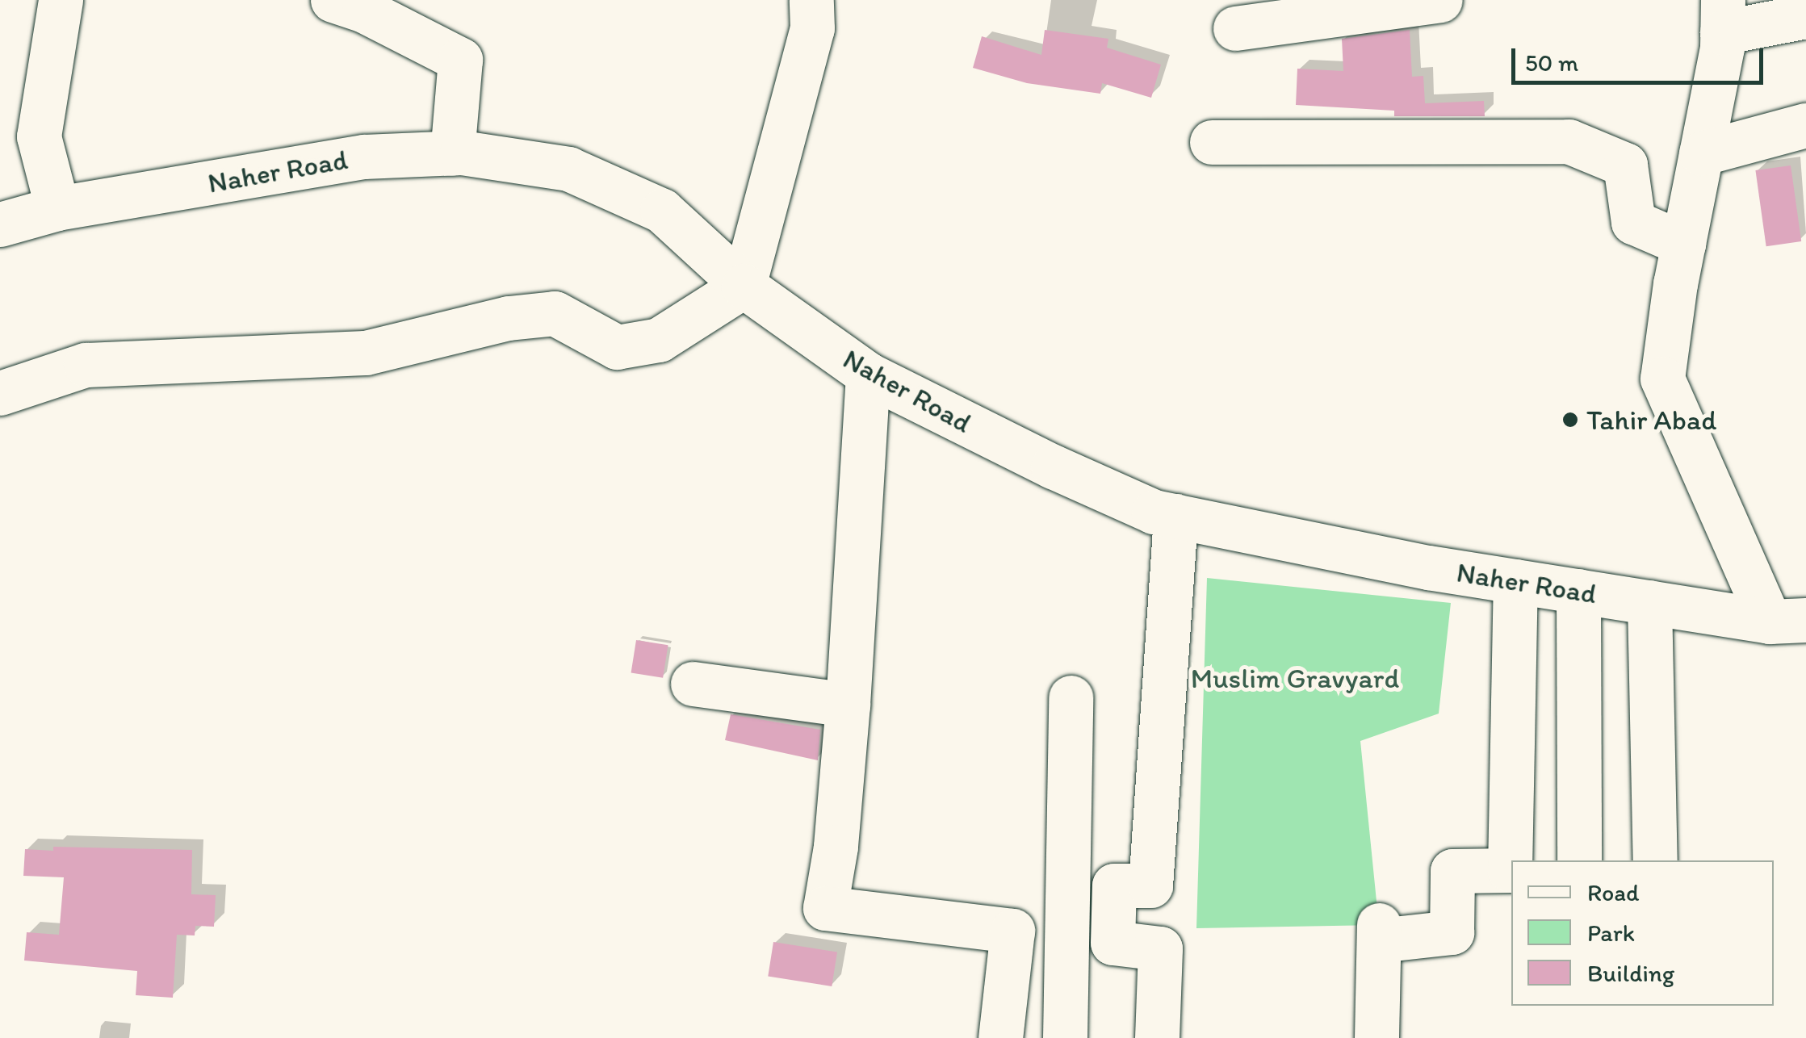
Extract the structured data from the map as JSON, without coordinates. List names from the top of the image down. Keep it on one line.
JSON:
{"streets":{"street":["Naher Road"]},"parks":["Muslim Gravyard"],"places":["Tahir Abad"],"legend":["Road","Park","Building"],"scale_bar":"50 m"}
